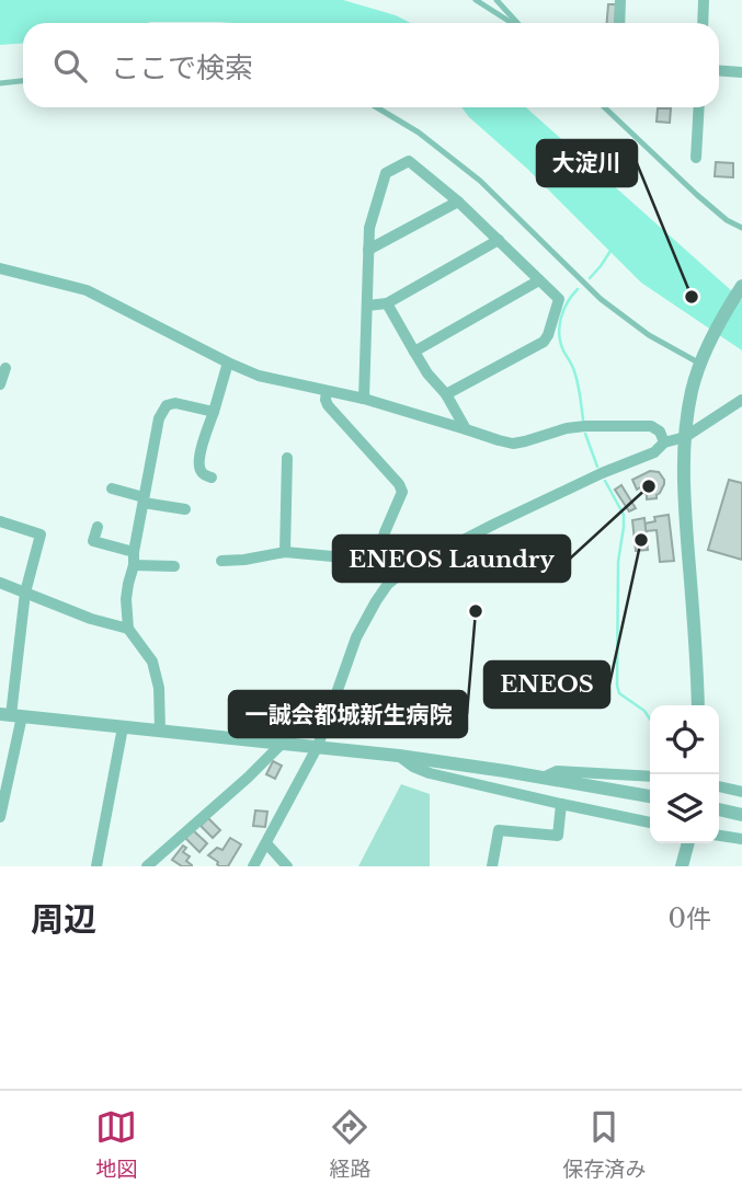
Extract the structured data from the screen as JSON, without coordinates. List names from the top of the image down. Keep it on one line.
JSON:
{"places":["大淀川","ENEOS Laundry","ENEOS","一誠会都城新生病院"],"page":{"search":"ここで検索","heading":["周辺","0件"],"nav":["地図","経路","保存済み"]}}
